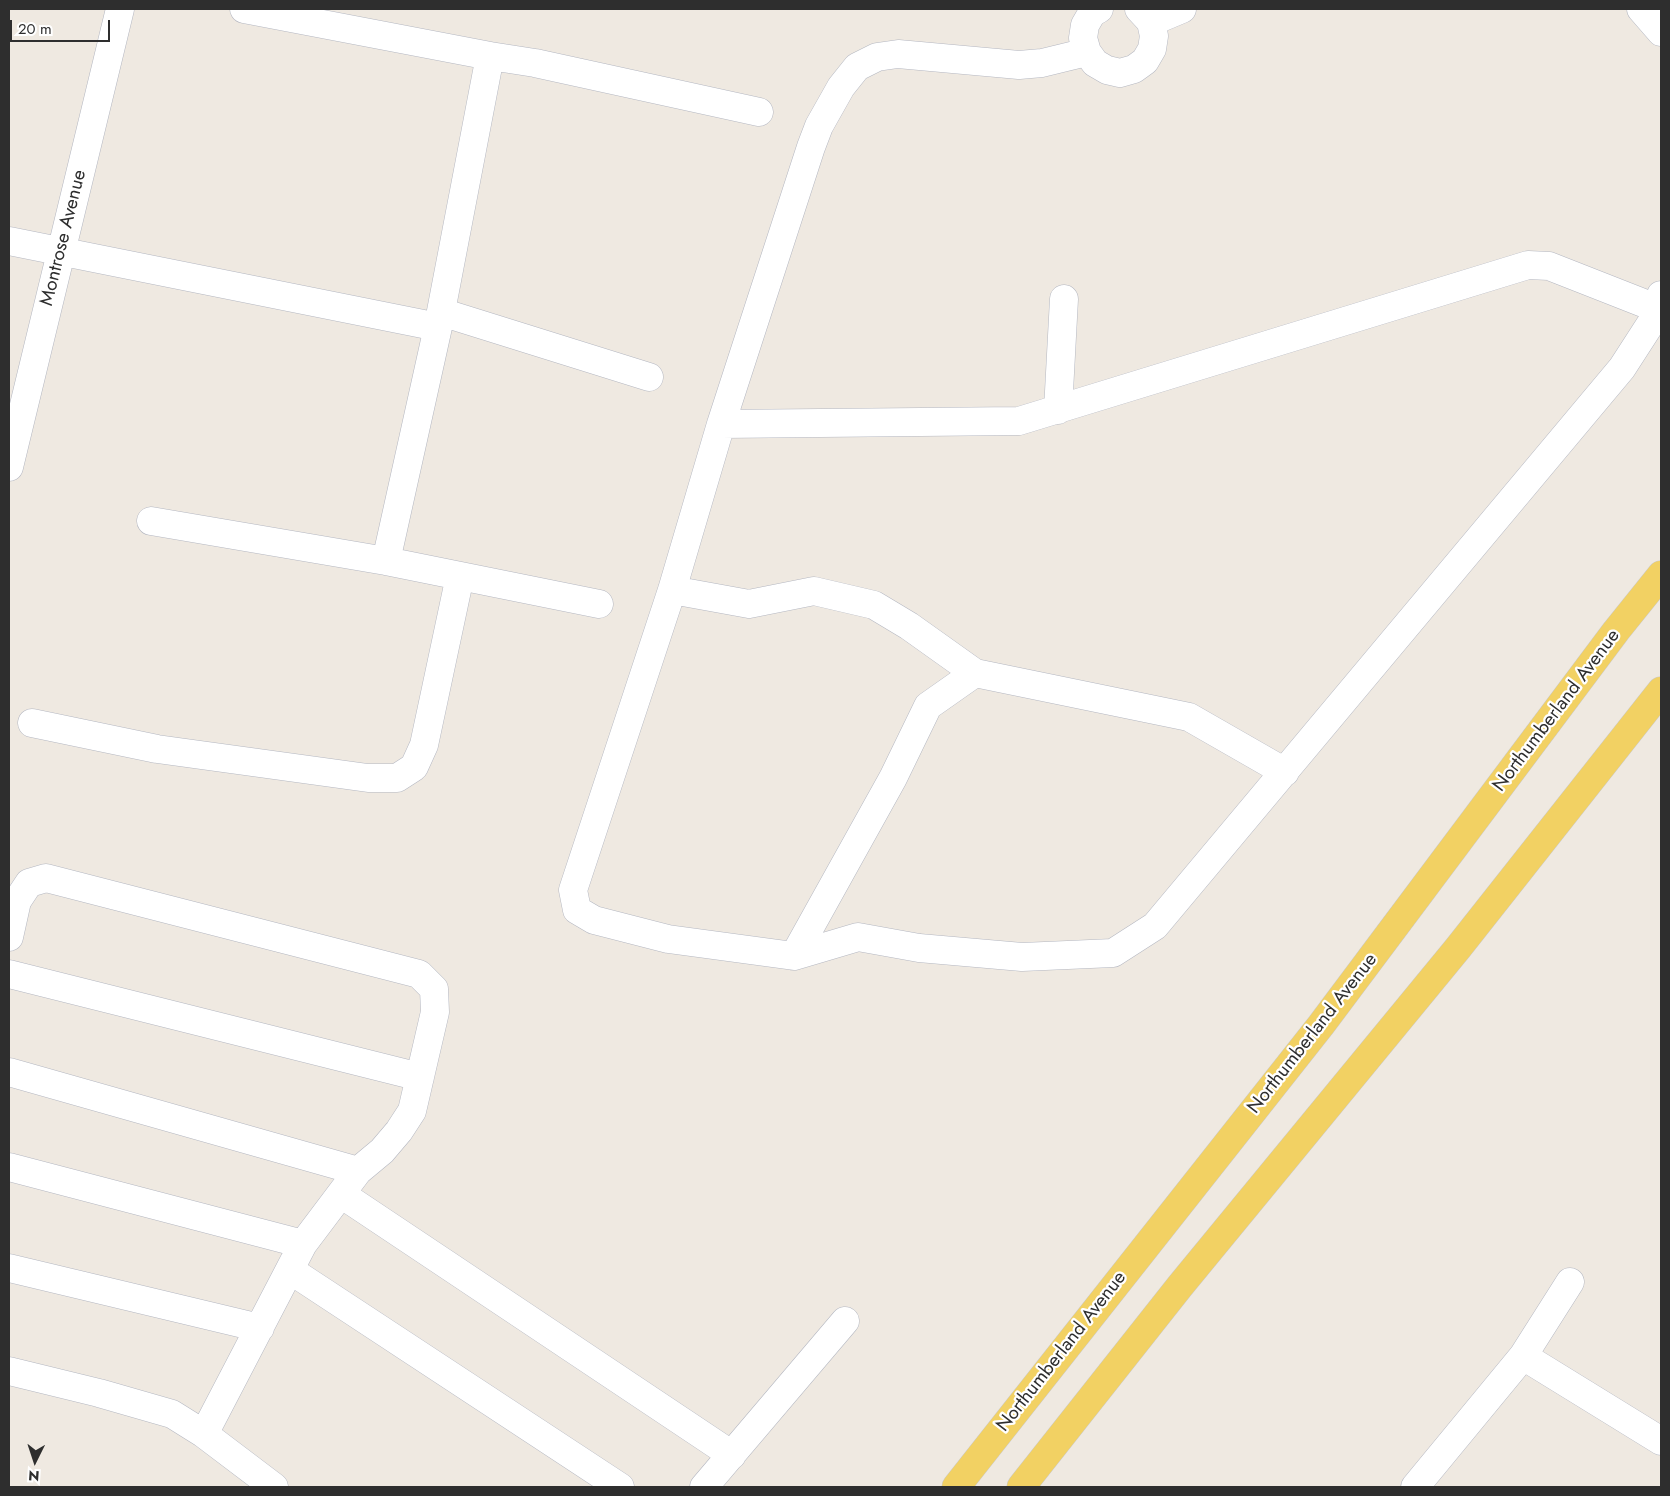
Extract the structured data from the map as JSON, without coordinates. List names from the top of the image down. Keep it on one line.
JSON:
{"streets":{"main road":["Northumberland Avenue"],"street":["Montrose Avenue"]},"scale_bar":"20 m","north":"bottom"}
